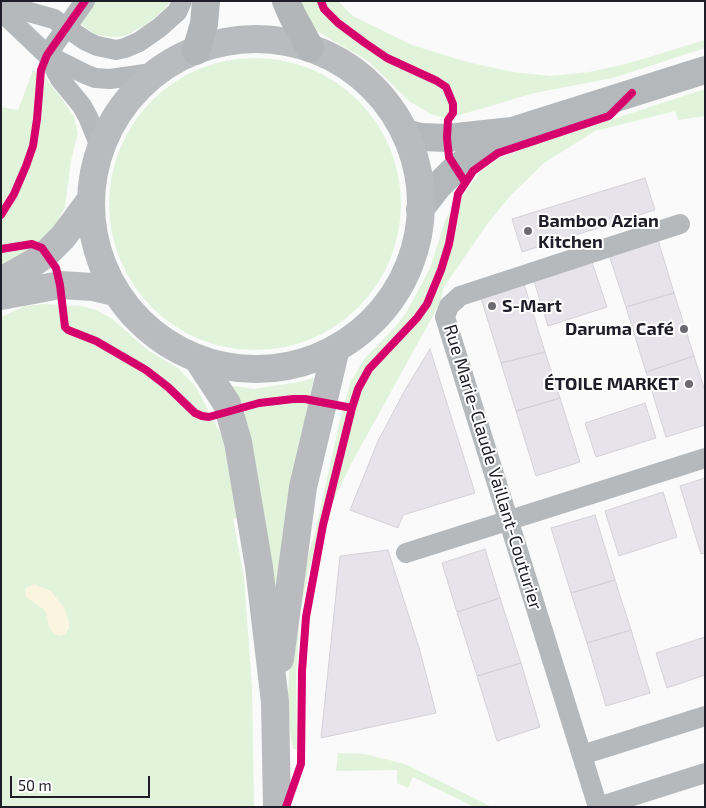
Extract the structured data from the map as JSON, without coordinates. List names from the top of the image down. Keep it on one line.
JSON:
{"streets":{"street":["Rue Marie-Claude Vaillant-Couturier"]},"places":["Bamboo Azian Kitchen","S-Mart","Daruma Café","ÉTOILE MARKET"],"scale_bar":"50 m"}
